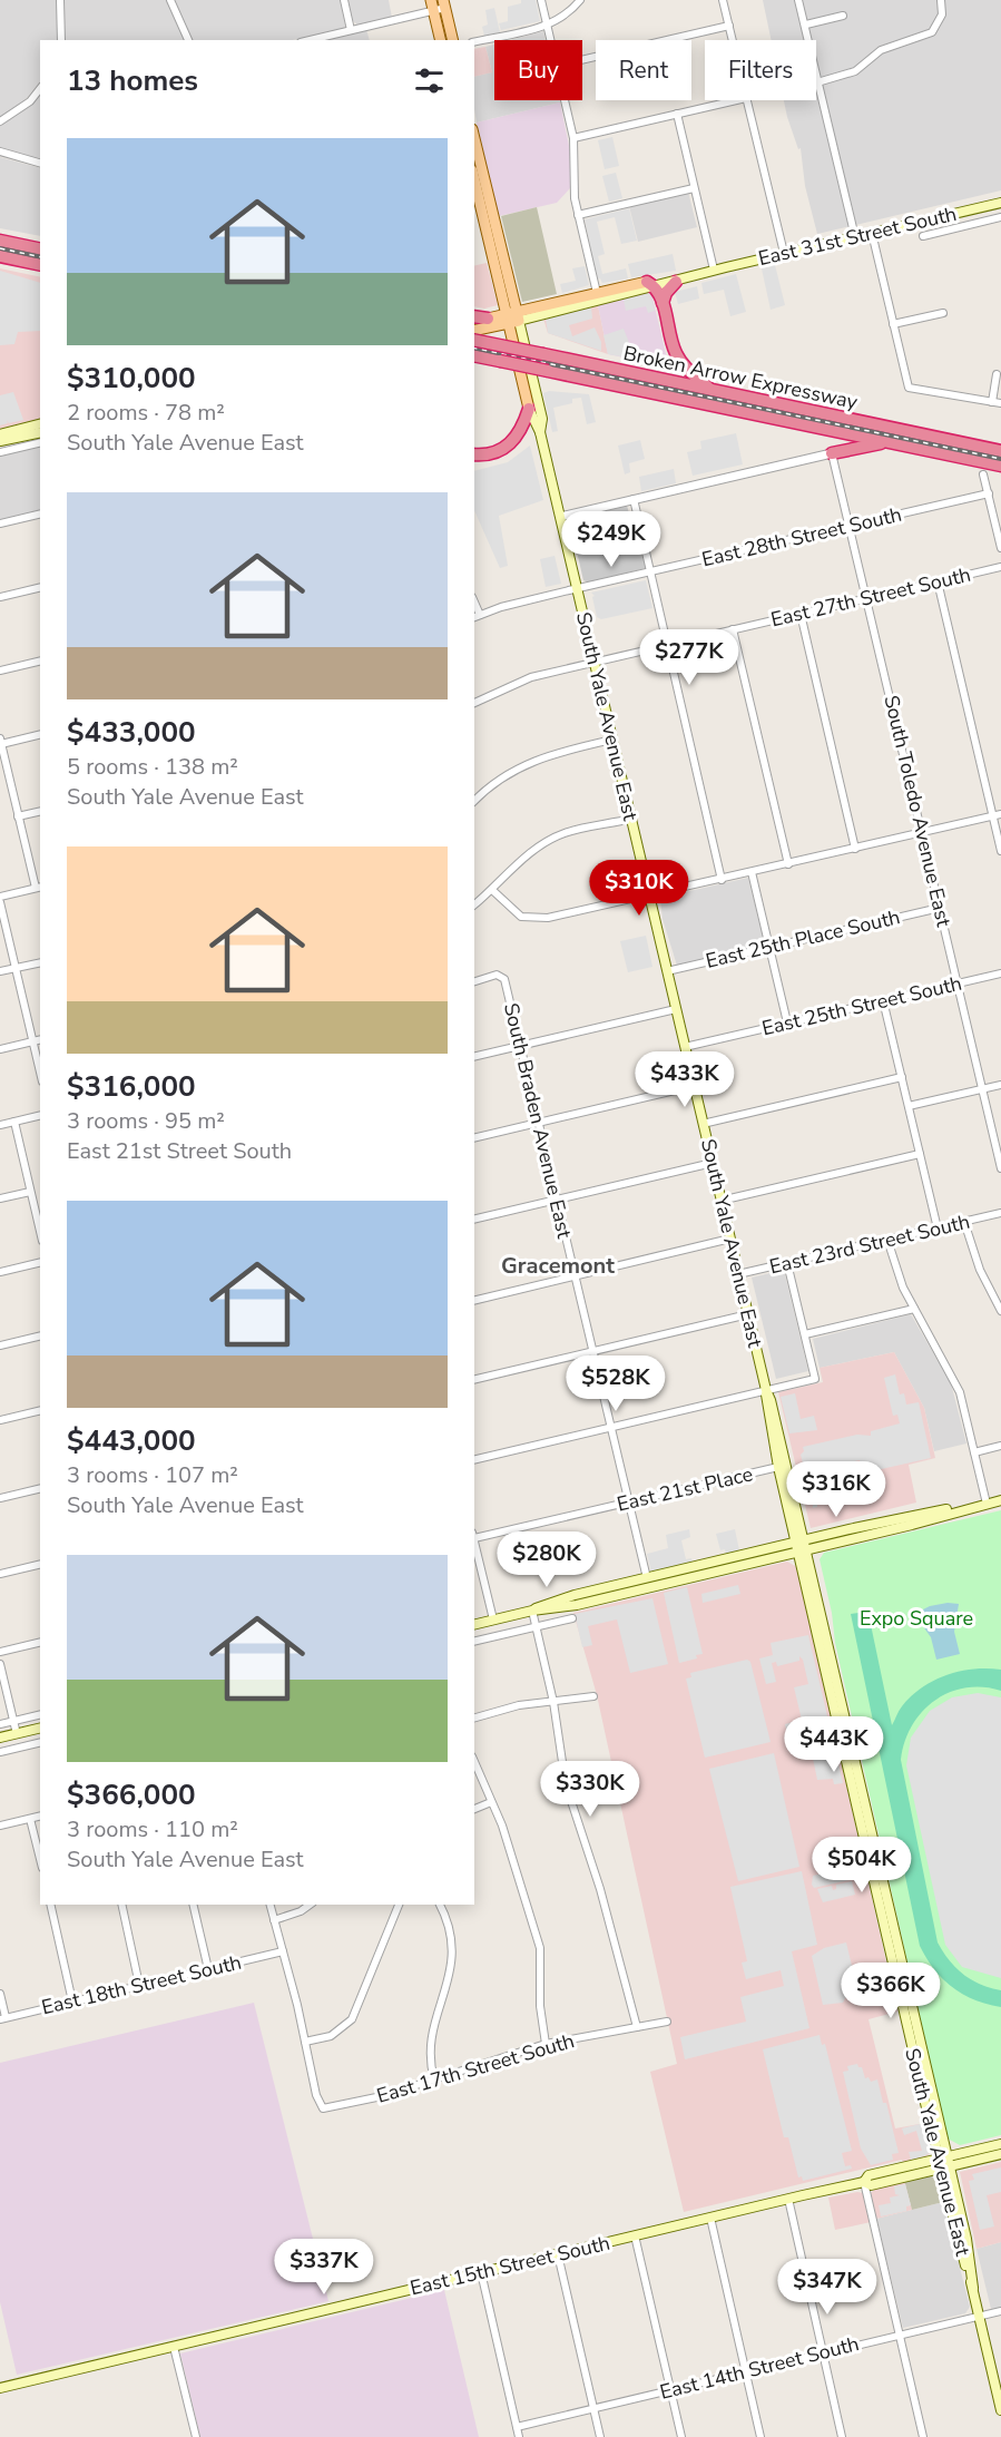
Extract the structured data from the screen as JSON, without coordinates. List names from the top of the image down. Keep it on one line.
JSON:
{"streets":{"highway":["Broken Arrow Expressway"],"main road":["East 31st Street South","South Yale Avenue East","East 15th Street South"],"street":["East 28th Street South","East 27th Street South","South Toledo Avenue East","East 25th Place South","East 25th Street South","South Braden Avenue East","East 23rd Street South","East 21st Place","East 18th Street South","East 17th Street South","East 14th Street South"]},"crossings":[["East 31st Street South","South Yale Avenue East"],["East 28th Street South","South Yale Avenue East"],["East 28th Street South","South Toledo Avenue East"],["East 27th Street South","South Yale Avenue East"],["East 27th Street South","South Toledo Avenue East"],["South Yale Avenue East","East 25th Place South"],["South Yale Avenue East","East 25th Street South"],["South Yale Avenue East","East 23rd Street South"],["South Yale Avenue East","East 21st Place"],["South Yale Avenue East","East 15th Street South"],["South Yale Avenue East","East 14th Street South"],["South Toledo Avenue East","East 25th Place South"],["South Toledo Avenue East","East 25th Street South"],["South Braden Avenue East","East 21st Place"]],"districts":["Gracemont"],"parks":["Expo Square"],"page":{"chip":["Buy","Rent","Filters"],"heading":"13 homes","list":[{"name":"$310,000","note":"2 rooms · 78 m² · South Yale Avenue East"},{"name":"$433,000","note":"5 rooms · 138 m² · South Yale Avenue East"},{"name":"$316,000","note":"3 rooms · 95 m² · East 21st Street South"},{"name":"$443,000","note":"3 rooms · 107 m² · South Yale Avenue East"},{"name":"$366,000","note":"3 rooms · 110 m² · South Yale Avenue East"}],"price":["$249K","$277K","$310K","$433K","$528K","$316K","$280K","$443K","$330K","$504K","$366K","$337K","$347K"]}}
